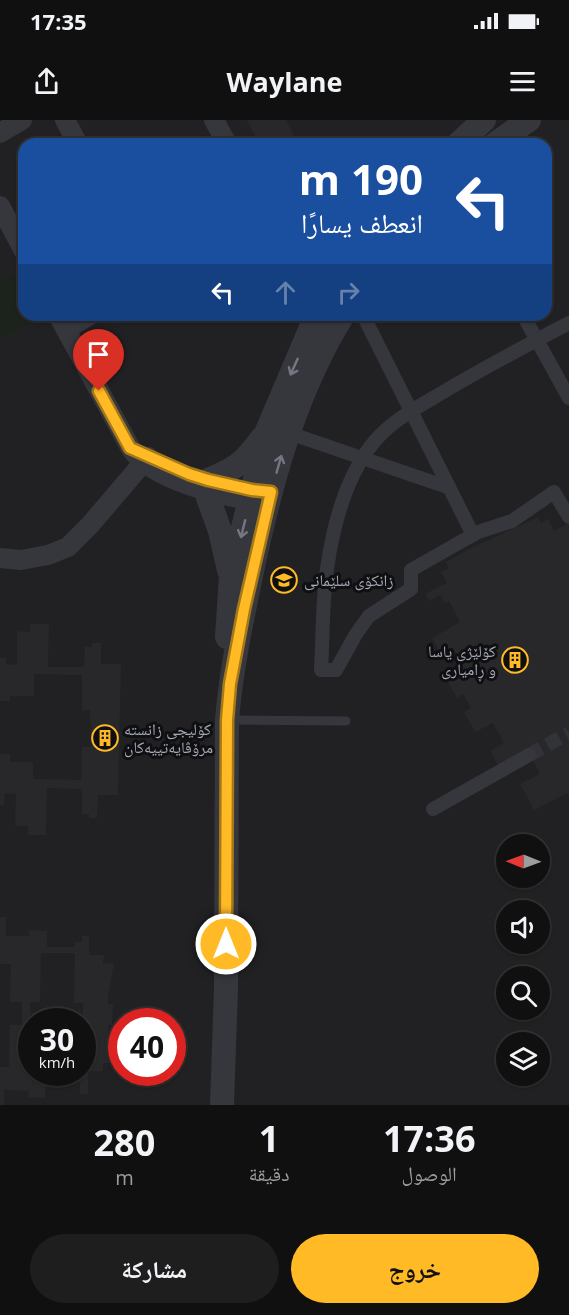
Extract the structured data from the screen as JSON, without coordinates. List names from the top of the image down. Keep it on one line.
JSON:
{"places":{"school or university":["زانکۆی سلێمانی"],"building":["کۆلێژی یاسا و ڕامیاری","کۆلیجی زانستە مرۆڤایەتییەکان"]},"north":"left","page":{"status":"17:35","header":"Waylane","turn":["190 m","انعطف يسارًا"],"speed":"30 km/h","limit":"40","eta":["17:36","الوصول","1","دقيقة","280","m"],"buttons":["خروج","مشاركة"]}}
